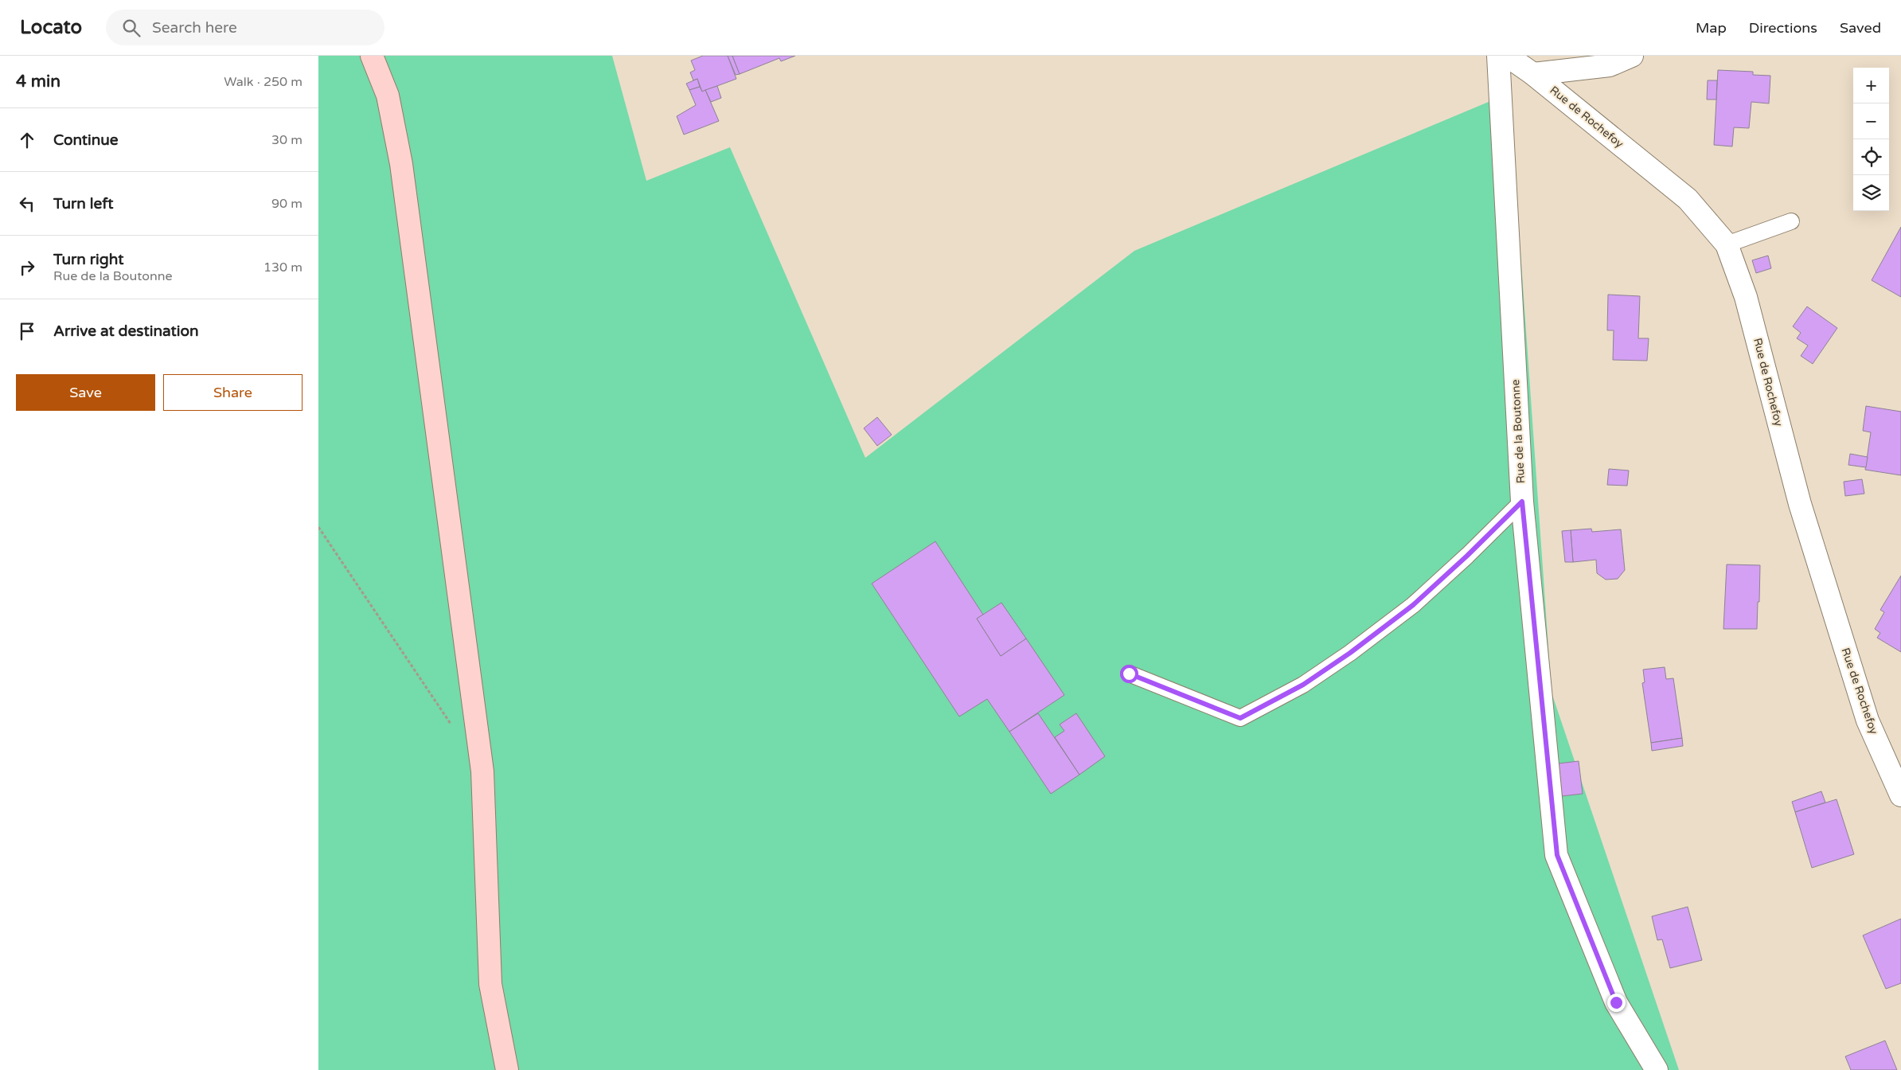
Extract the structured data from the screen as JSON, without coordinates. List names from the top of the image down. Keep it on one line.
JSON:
{"streets":{"street":["Rue de Rochefoy","Rue de la Boutonne"]},"page":{"header":"Locato","search":"Search here","nav":["Map","Directions","Saved"],"heading":["4 min","Walk · 250 m"],"map_buttons":["+","−"],"list":[["Continue","30 m"],["Turn left","90 m"],["Turn right","Rue de la Boutonne","130 m"],"Arrive at destination"],"buttons":["Save","Share"]}}
